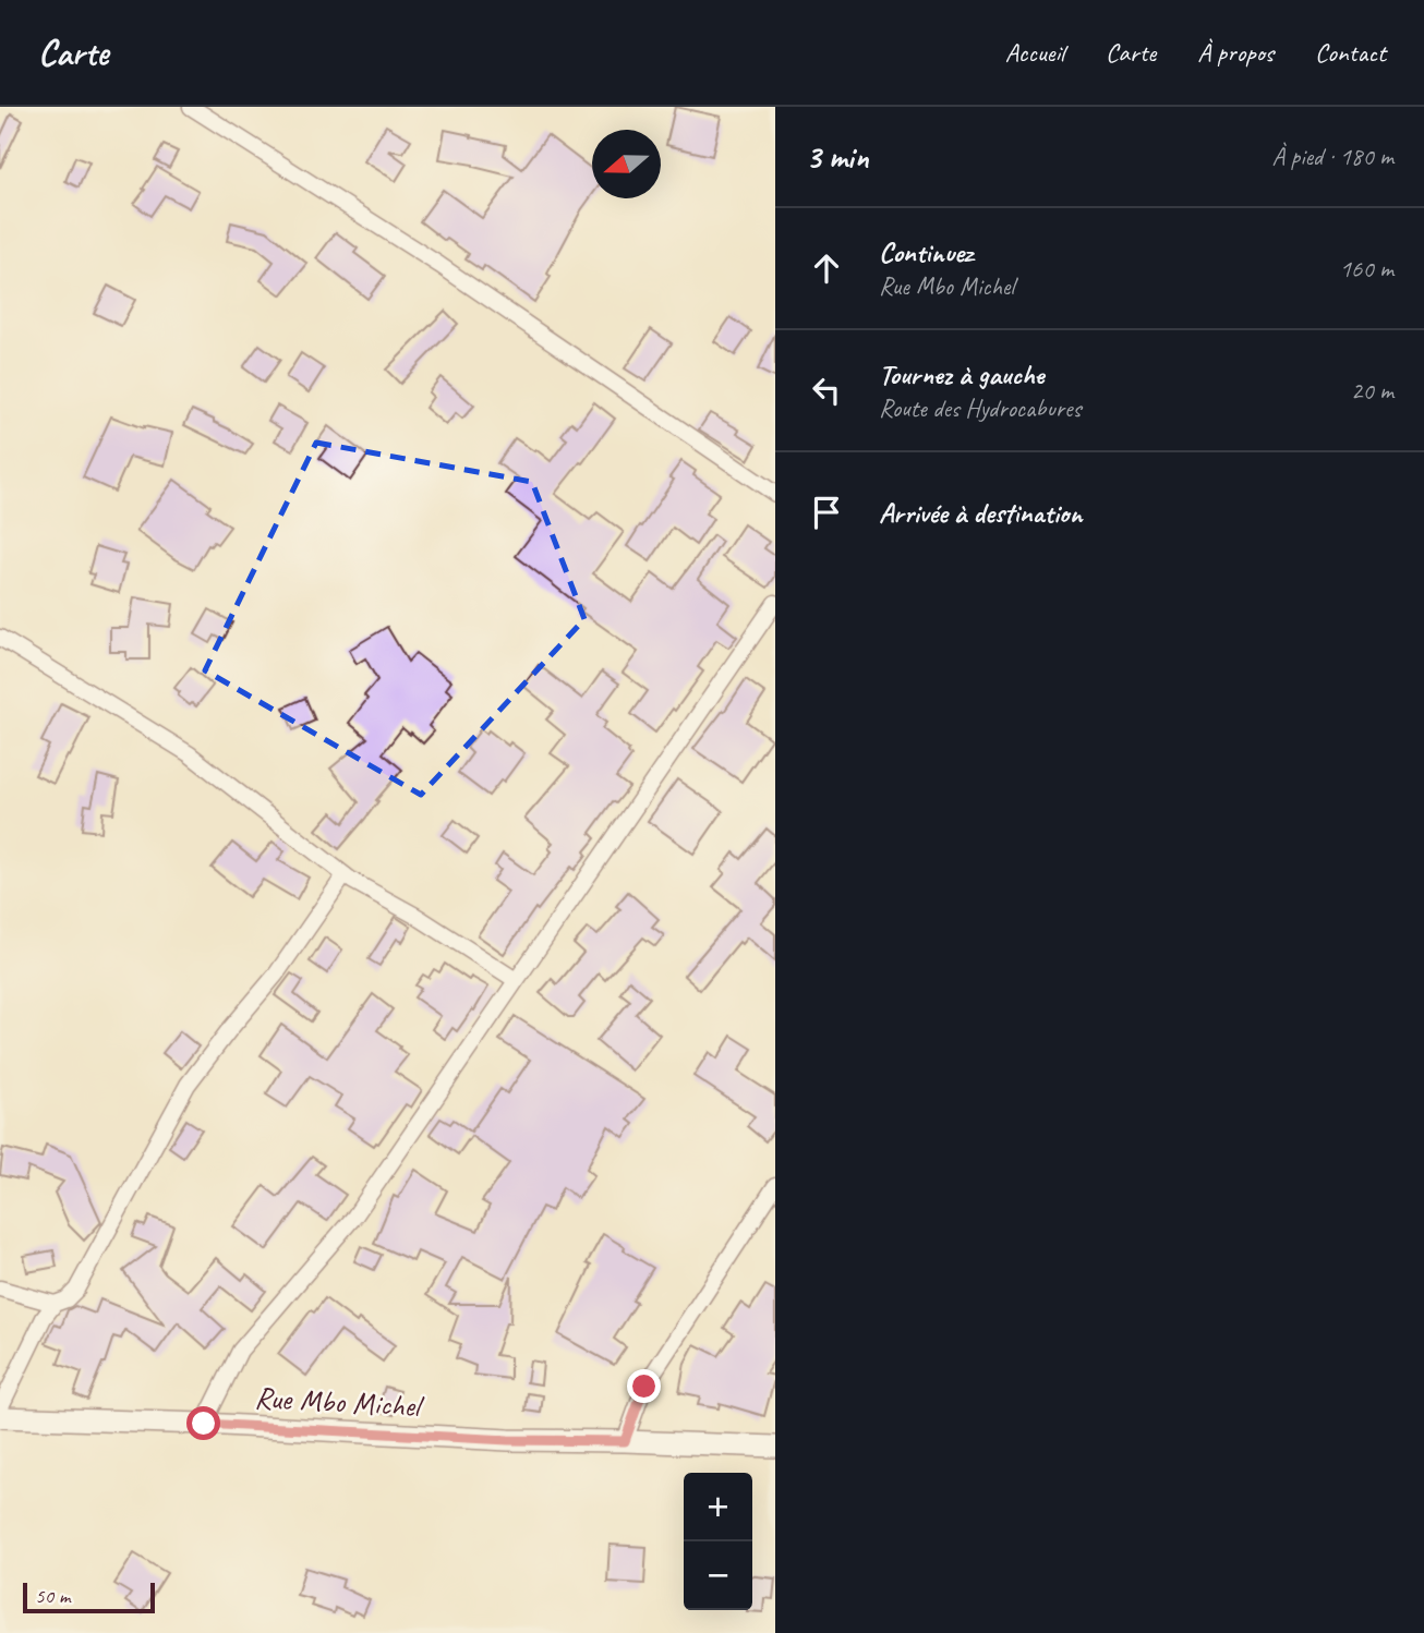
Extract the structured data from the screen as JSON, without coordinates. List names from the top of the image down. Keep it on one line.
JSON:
{"streets":{"street":["Rue Mbo Michel"]},"scale_bar":"50 m","north":"left","page":{"header":"Carte","nav":["Accueil","Carte","À propos","Contact"],"heading":["3 min","À pied · 180 m"],"list":[["Continuez","Rue Mbo Michel","160 m"],["Tournez à gauche","Route des Hydrocabures","20 m"],"Arrivée à destination"],"map_buttons":["+","−"],"scale":"50 m"}}
